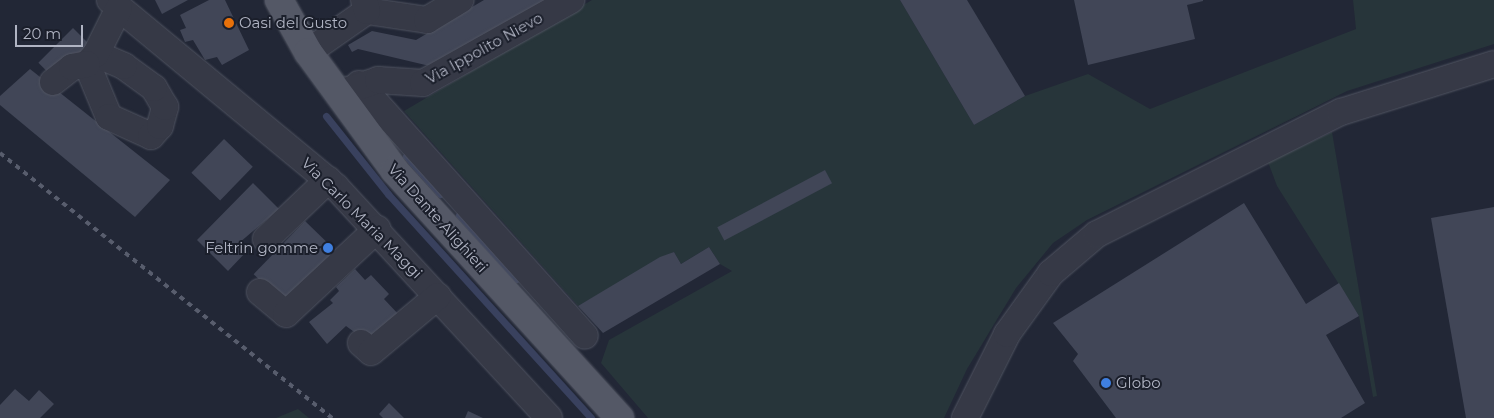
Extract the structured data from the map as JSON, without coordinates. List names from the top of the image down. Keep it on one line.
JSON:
{"streets":{"main road":["Via Dante Alighieri"],"street":["Via Ippolito Nievo","Via Carlo Maria Maggi"]},"crossings":[["Via Ippolito Nievo","Via Dante Alighieri"]],"places":["Oasi del Gusto","Feltrin gomme","Globo"],"scale_bar":"20 m"}
